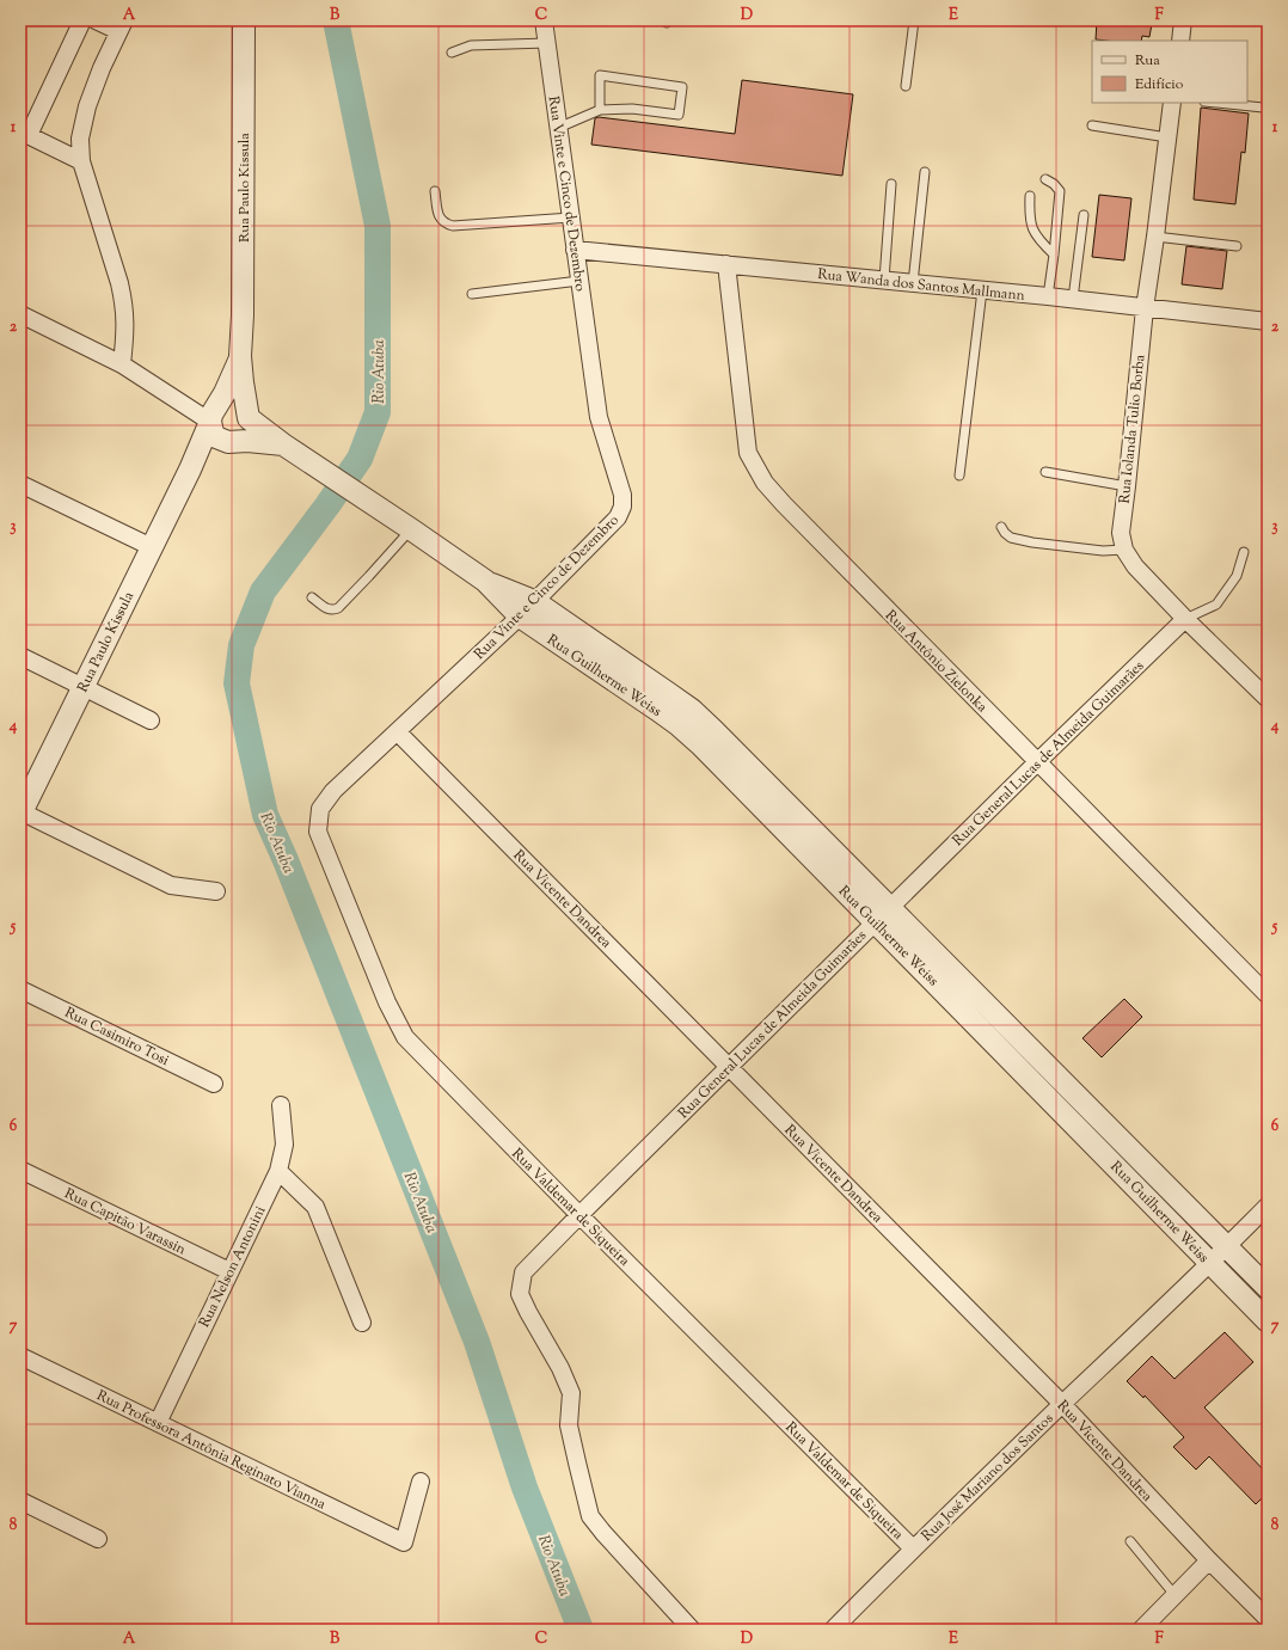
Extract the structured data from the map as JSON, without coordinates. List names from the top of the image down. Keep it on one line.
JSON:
{"streets":{"street":["Rua Paulo Kissula","Rua Vinte e Cinco de Dezembro","Rua Wanda dos Santos Mallmann","Rua Iolanda Tulio Borba","Rua Antônio Zielonka","Rua Guilherme Weiss","Rua General Lucas de Almeida Guimarães","Rua Vicente Dandrea","Rua Casimiro Tosi","Rua Valdemar de Siqueira","Rua Capitão Varassin","Rua Nelson Antonini","Rua Professora Antônia Reginato Vianna","Rua José Mariano dos Santos"]},"crossings":[["Rua Paulo Kissula","Rua Guilherme Weiss"],["Rua Vinte e Cinco de Dezembro","Rua Wanda dos Santos Mallmann"],["Rua Vinte e Cinco de Dezembro","Rua Guilherme Weiss"],["Rua Vinte e Cinco de Dezembro","Rua Vicente Dandrea"],["Rua Vinte e Cinco de Dezembro","Rua Valdemar de Siqueira"],["Rua Wanda dos Santos Mallmann","Rua Iolanda Tulio Borba"],["Rua Wanda dos Santos Mallmann","Rua Antônio Zielonka"],["Rua Iolanda Tulio Borba","Rua General Lucas de Almeida Guimarães"],["Rua Antônio Zielonka","Rua General Lucas de Almeida Guimarães"],["Rua Guilherme Weiss","Rua General Lucas de Almeida Guimarães"],["Rua Guilherme Weiss","Rua José Mariano dos Santos"],["Rua General Lucas de Almeida Guimarães","Rua Vicente Dandrea"],["Rua General Lucas de Almeida Guimarães","Rua Valdemar de Siqueira"],["Rua Vicente Dandrea","Rua José Mariano dos Santos"],["Rua Valdemar de Siqueira","Rua José Mariano dos Santos"],["Rua Capitão Varassin","Rua Nelson Antonini"],["Rua Nelson Antonini","Rua Professora Antônia Reginato Vianna"]],"water":["Rio Atuba"],"legend":["Rua","Edifício"],"grid":{"columns":["A","B","C","D","E","F"],"rows":["1","2","3","4","5","6","7","8"]}}
